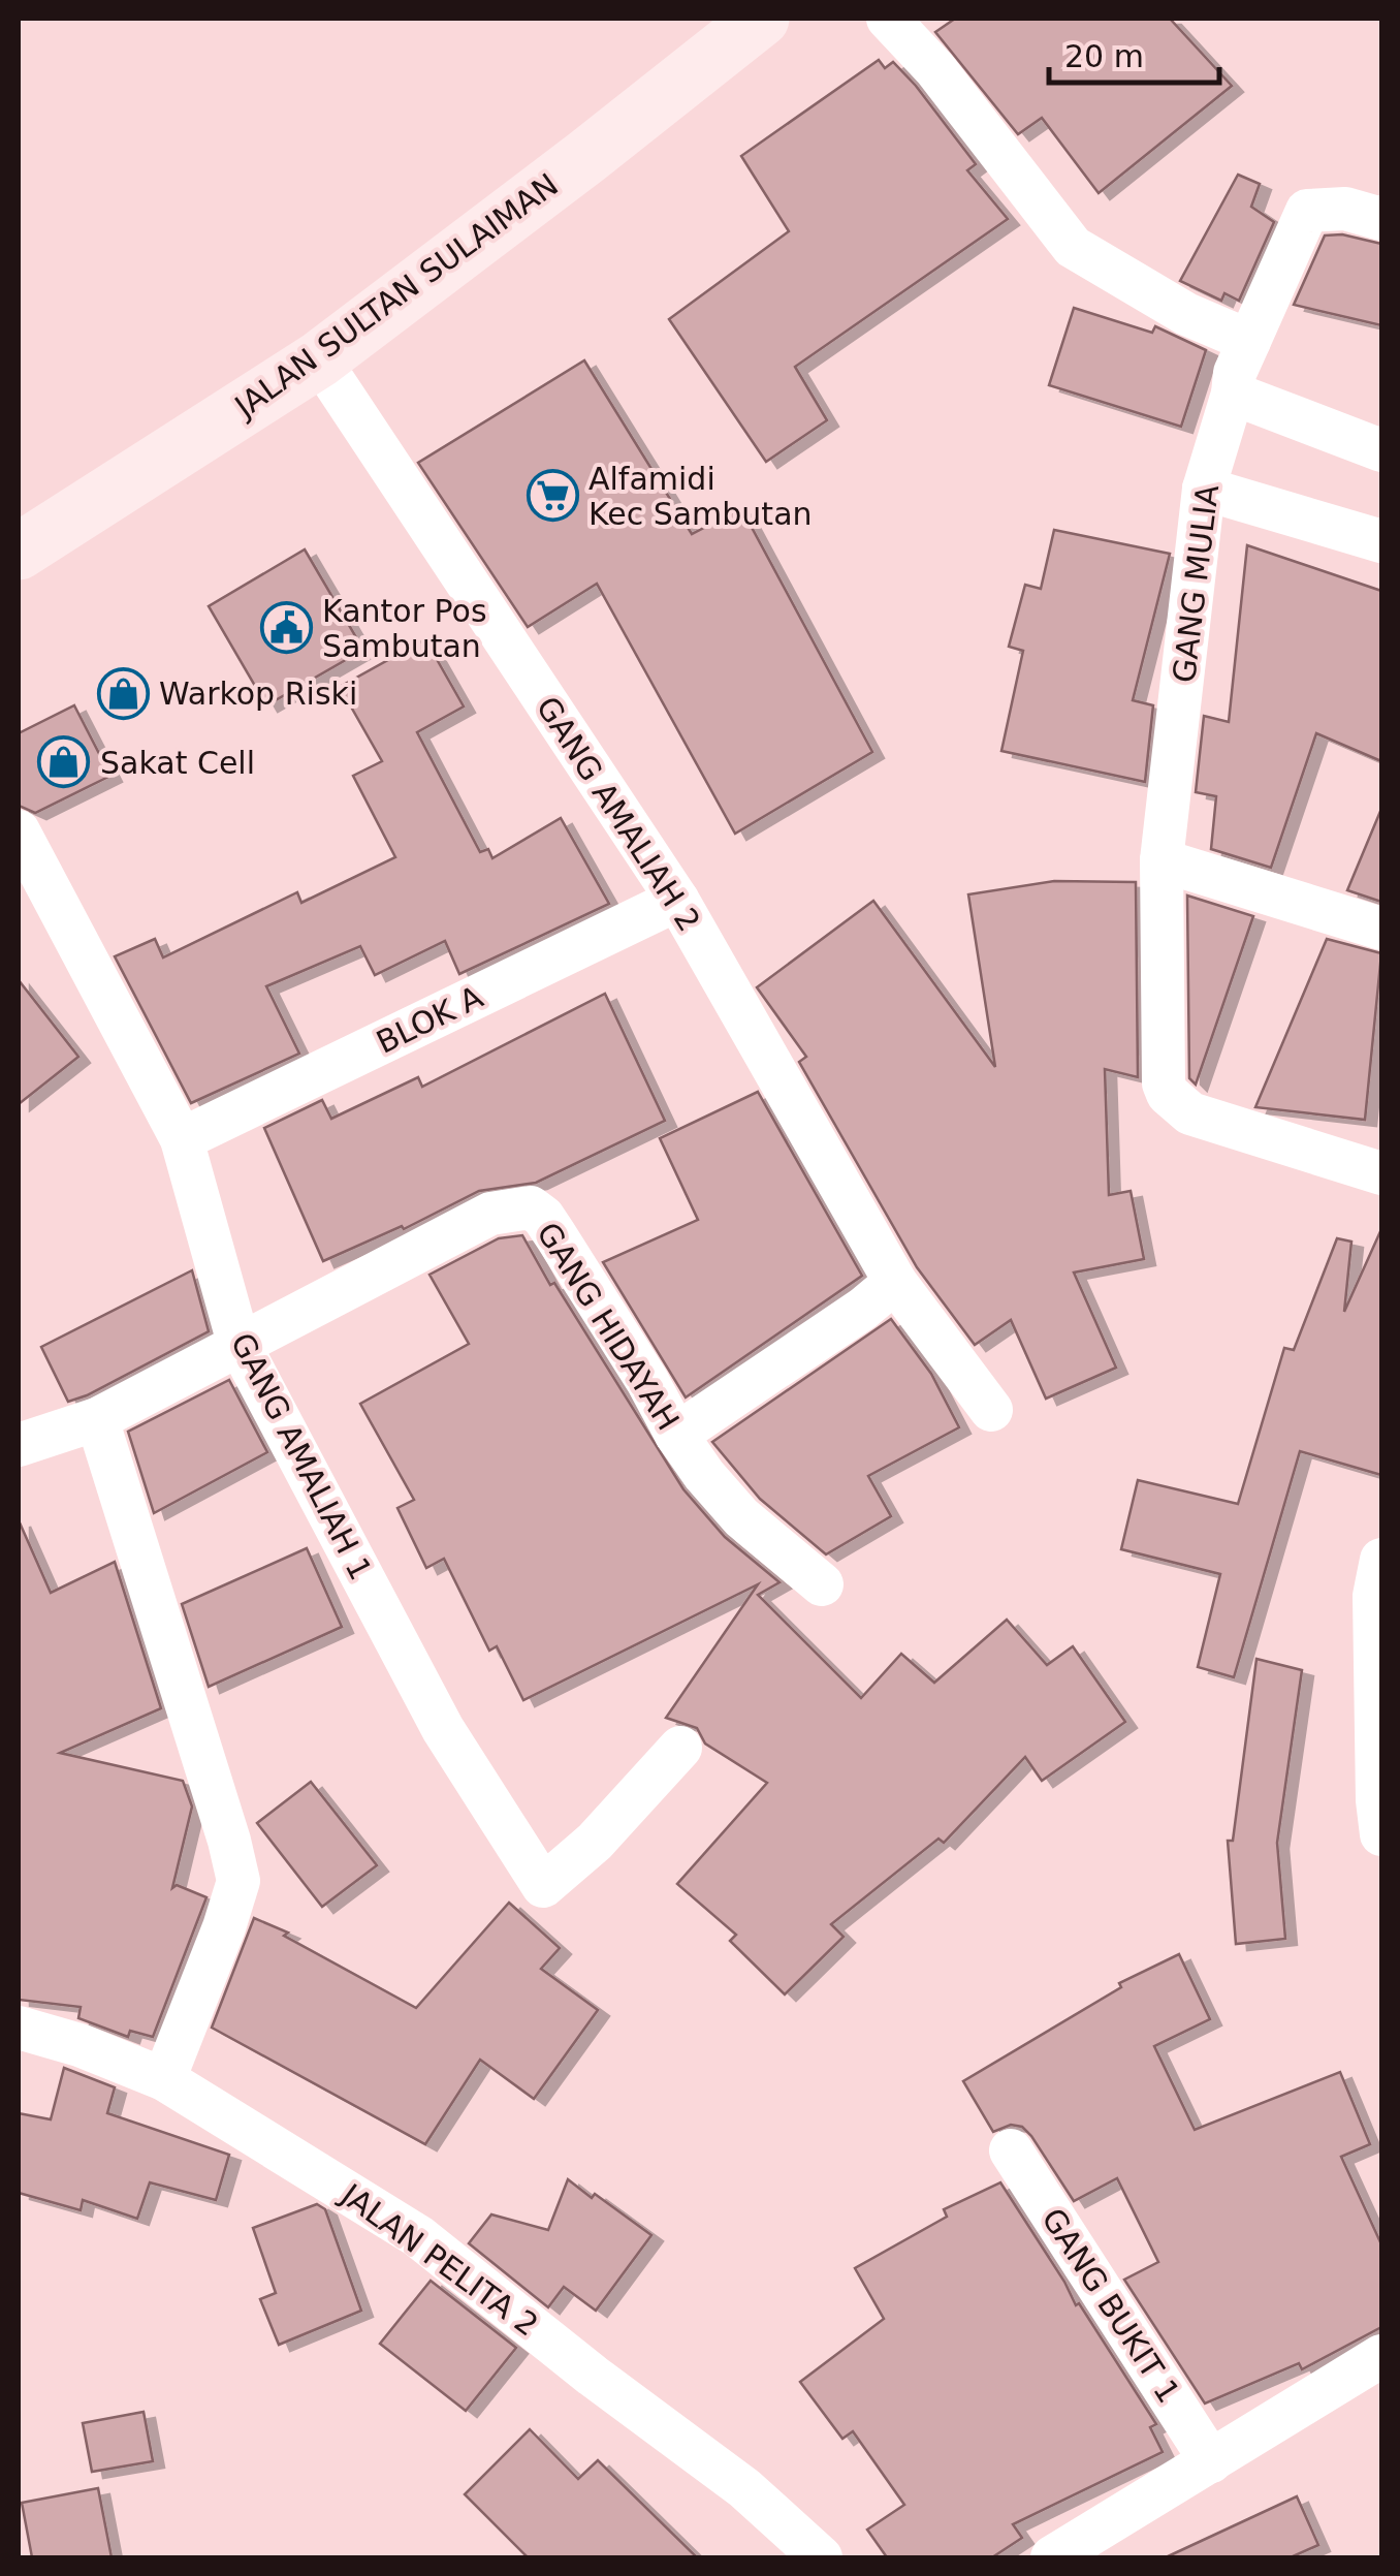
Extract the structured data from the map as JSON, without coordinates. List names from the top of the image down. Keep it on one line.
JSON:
{"streets":{"main road":["JALAN SULTAN SULAIMAN"],"street":["GANG MULIA","GANG AMALIAH 2","BLOK A","GANG HIDAYAH","GANG AMALIAH 1","JALAN PELITA 2","GANG BUKIT 1"]},"crossings":[["JALAN SULTAN SULAIMAN","GANG AMALIAH 2"],["GANG AMALIAH 2","BLOK A"],["BLOK A","GANG AMALIAH 1"],["GANG HIDAYAH","GANG AMALIAH 1"]],"places":{"supermarket":["Alfamidi Kec Sambutan"],"public building":["Kantor Pos Sambutan"],"shop":["Warkop Riski","Sakat Cell"]},"scale_bar":"20 m"}
